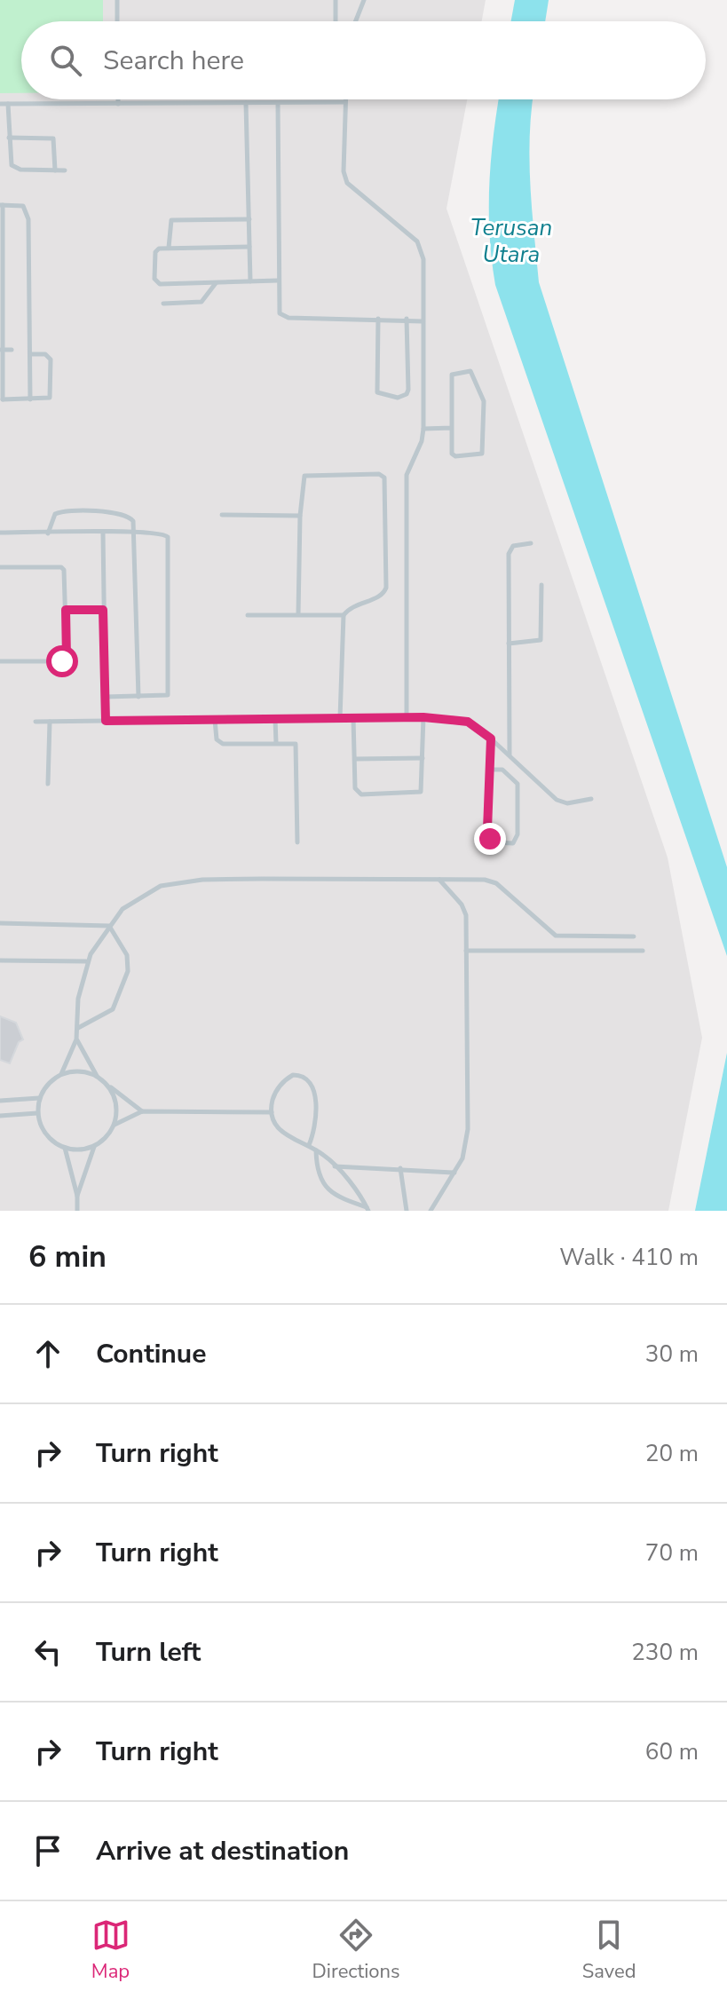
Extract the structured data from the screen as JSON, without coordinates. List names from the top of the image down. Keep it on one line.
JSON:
{"water":["Terusan Utara"],"page":{"search":"Search here","heading":["6 min","Walk · 410 m"],"list":[["Continue","30 m"],["Turn right","20 m"],["Turn right","70 m"],["Turn left","230 m"],["Turn right","60 m"],"Arrive at destination"],"nav":["Map","Directions","Saved"]}}
